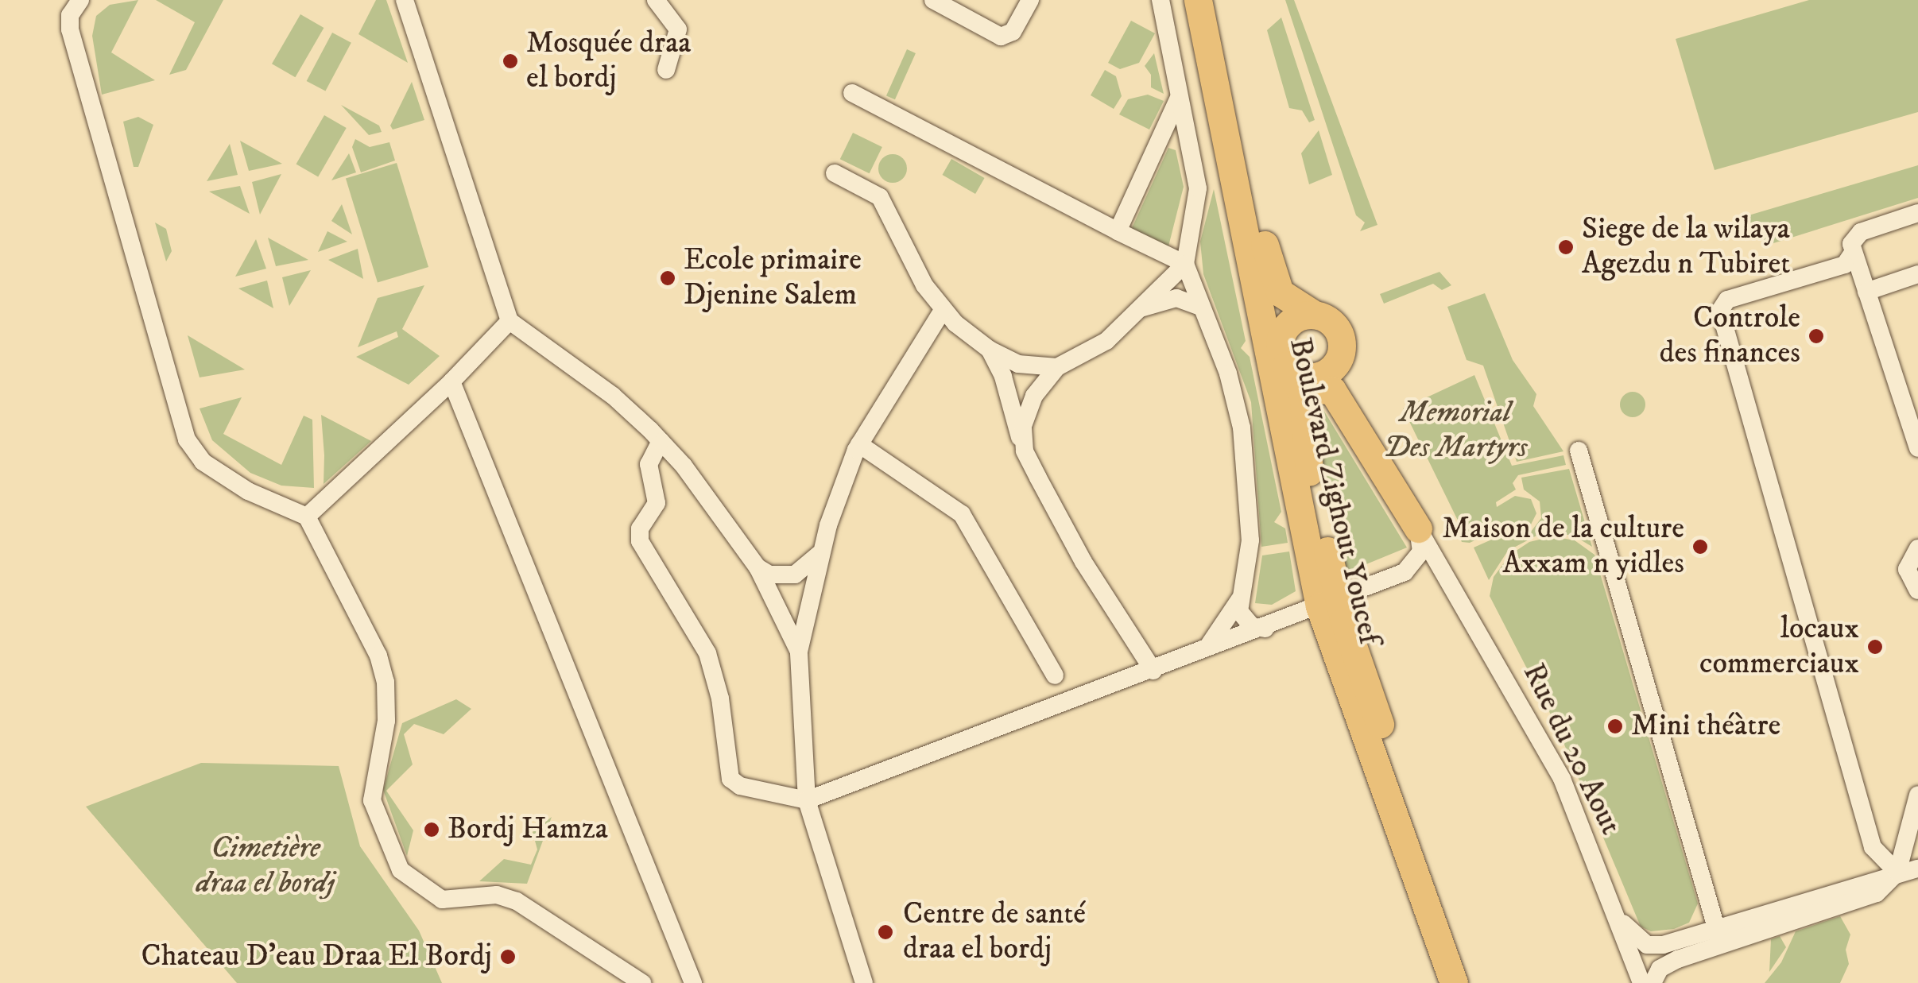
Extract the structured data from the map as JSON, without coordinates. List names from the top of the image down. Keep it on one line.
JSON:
{"streets":{"main road":["Boulevard Zighout Youcef"],"street":["Rue du 20 Aout"]},"parks":["Memorial Des Martyrs","Cimetière draa el bordj"],"places":["Mosquée draa el bordj","Siege de la wilaya Agezdu n Tubiret","Ecole primaire Djenine Salem","Controle des finances","Maison de la culture Axxam n yidles","locaux commerciaux","Mini théàtre","Bordj Hamza","Centre de santé draa el bordj","Chateau D'eau Draa El Bordj"]}
